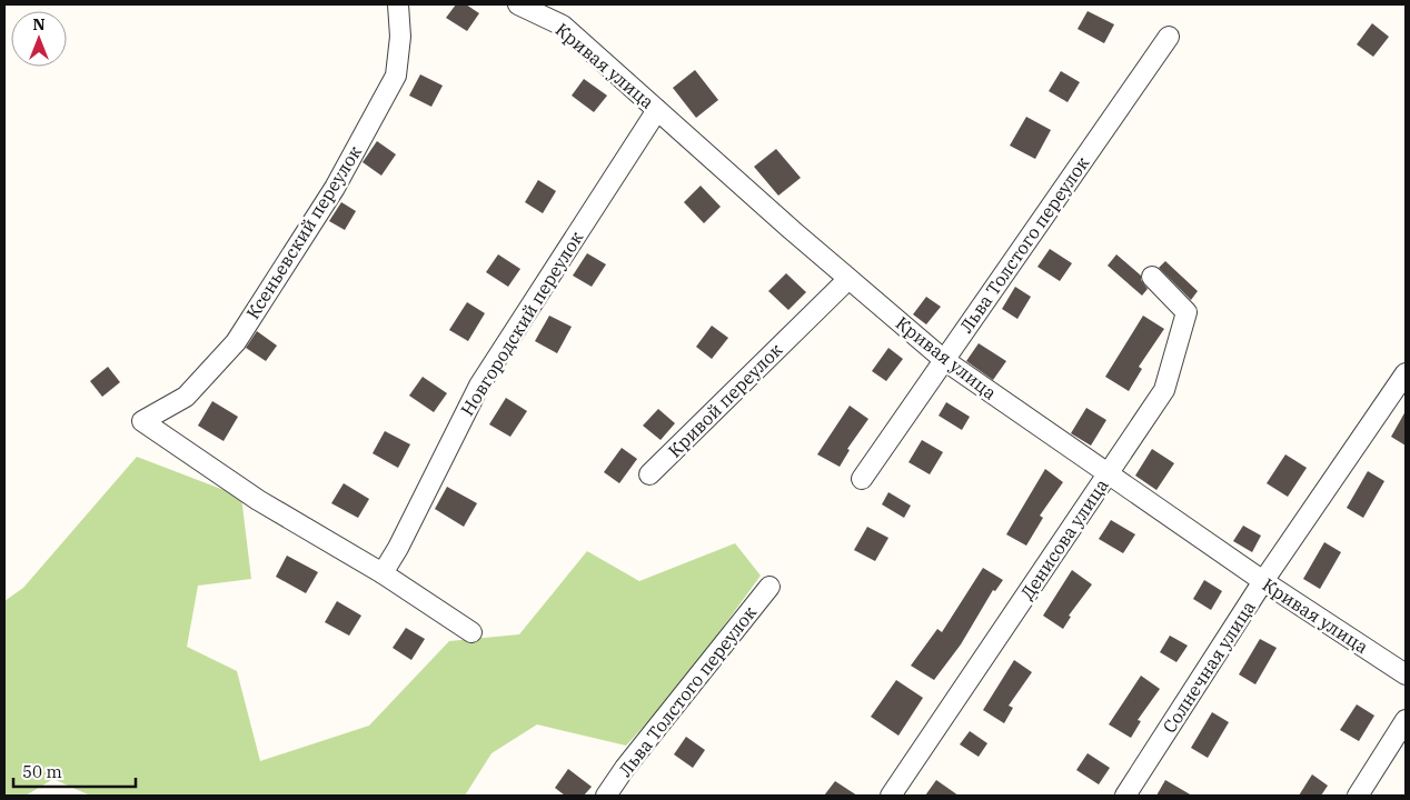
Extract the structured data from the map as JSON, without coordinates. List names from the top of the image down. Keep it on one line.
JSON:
{"streets":{"street":["Кривая улица","Ксеньевский переулок","Льва Толстого переулок","Новгородский переулок","Кривой переулок","Денисова улица","Солнечная улица"]},"crossings":[["Кривая улица","Льва Толстого переулок"],["Кривая улица","Новгородский переулок"],["Кривая улица","Кривой переулок"],["Кривая улица","Денисова улица"],["Кривая улица","Солнечная улица"],["Ксеньевский переулок","Новгородский переулок"]],"scale_bar":"50 m","north":"top"}
